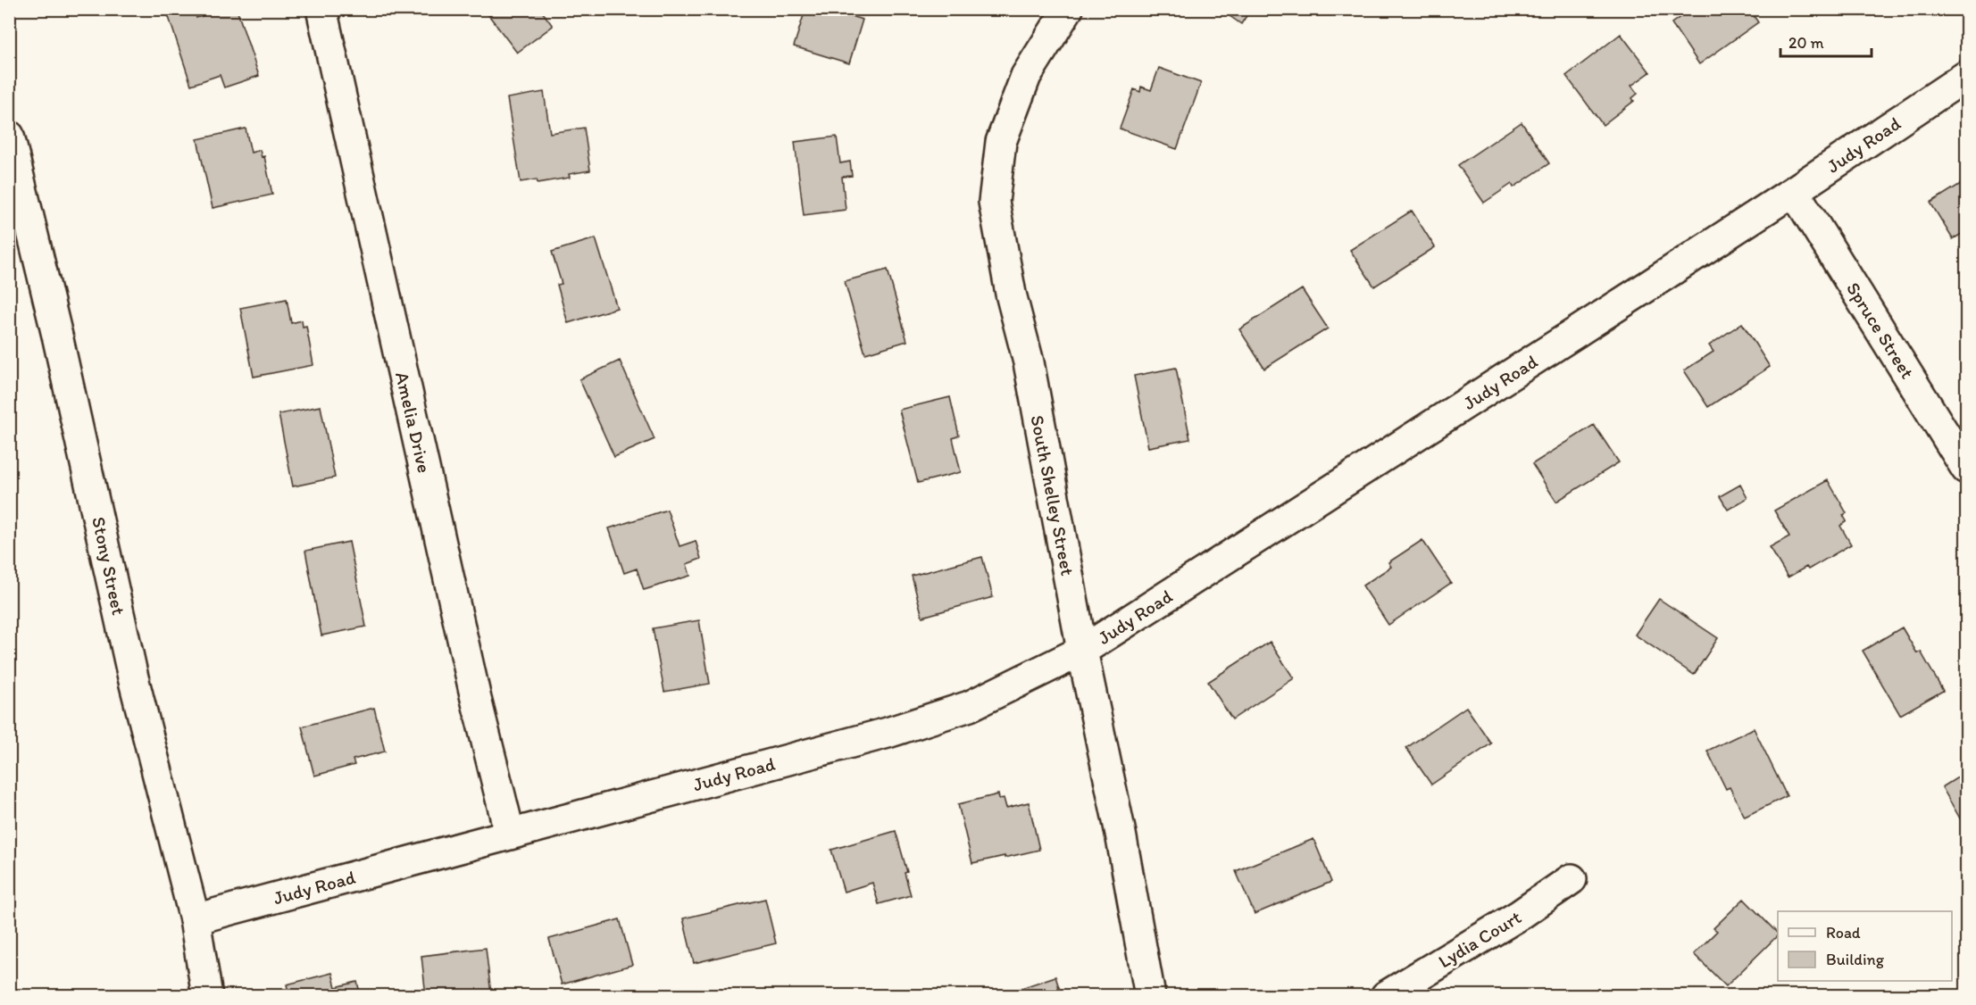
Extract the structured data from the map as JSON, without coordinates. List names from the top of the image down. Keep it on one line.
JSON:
{"streets":{"street":["Judy Road","Spruce Street","Amelia Drive","South Shelley Street","Stony Street","Lydia Court"]},"crossings":[["Judy Road","Spruce Street"],["Judy Road","Amelia Drive"],["Judy Road","South Shelley Street"],["Judy Road","Stony Street"]],"legend":["Road","Building"],"scale_bar":"20 m"}
